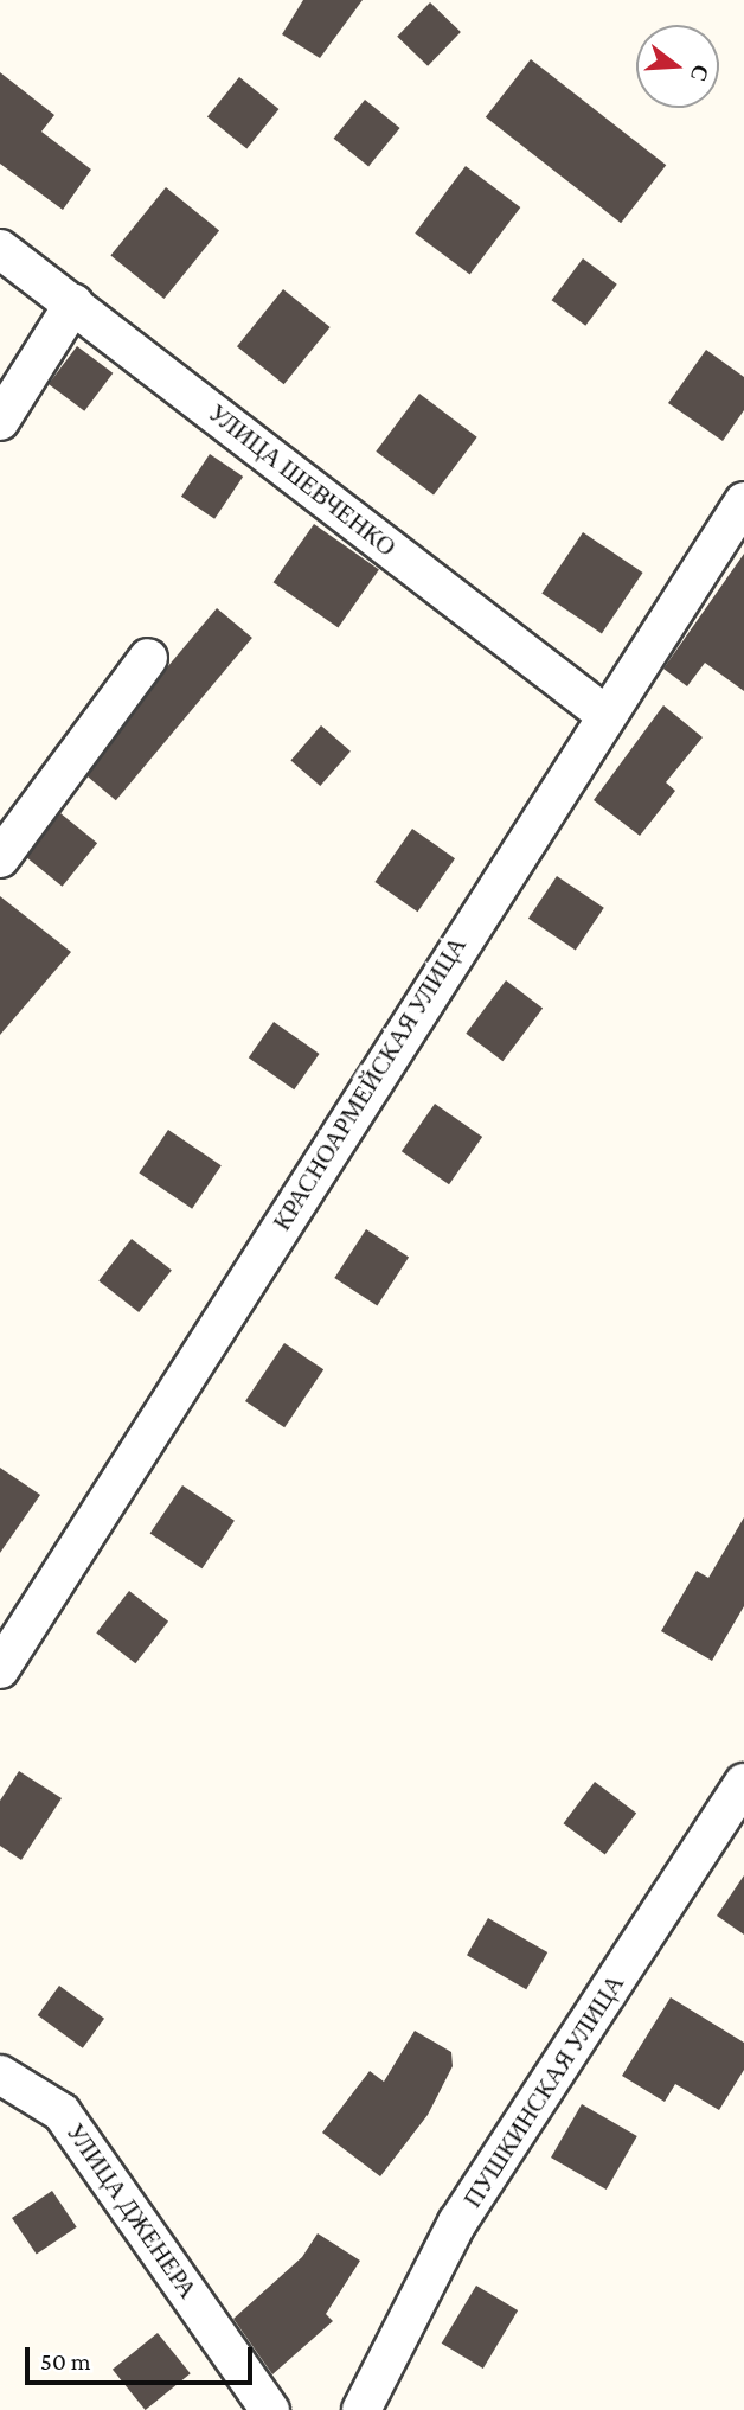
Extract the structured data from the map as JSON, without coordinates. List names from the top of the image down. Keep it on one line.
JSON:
{"streets":{"street":["УЛИЦА ШЕВЧЕНКО","КРАСНОАРМЕЙСКАЯ УЛИЦА","ПУШКИНСКАЯ УЛИЦА","УЛИЦА ДЖЕНЕРА"]},"crossings":[["УЛИЦА ШЕВЧЕНКО","КРАСНОАРМЕЙСКАЯ УЛИЦА"]],"scale_bar":"50 m","north":"right"}
